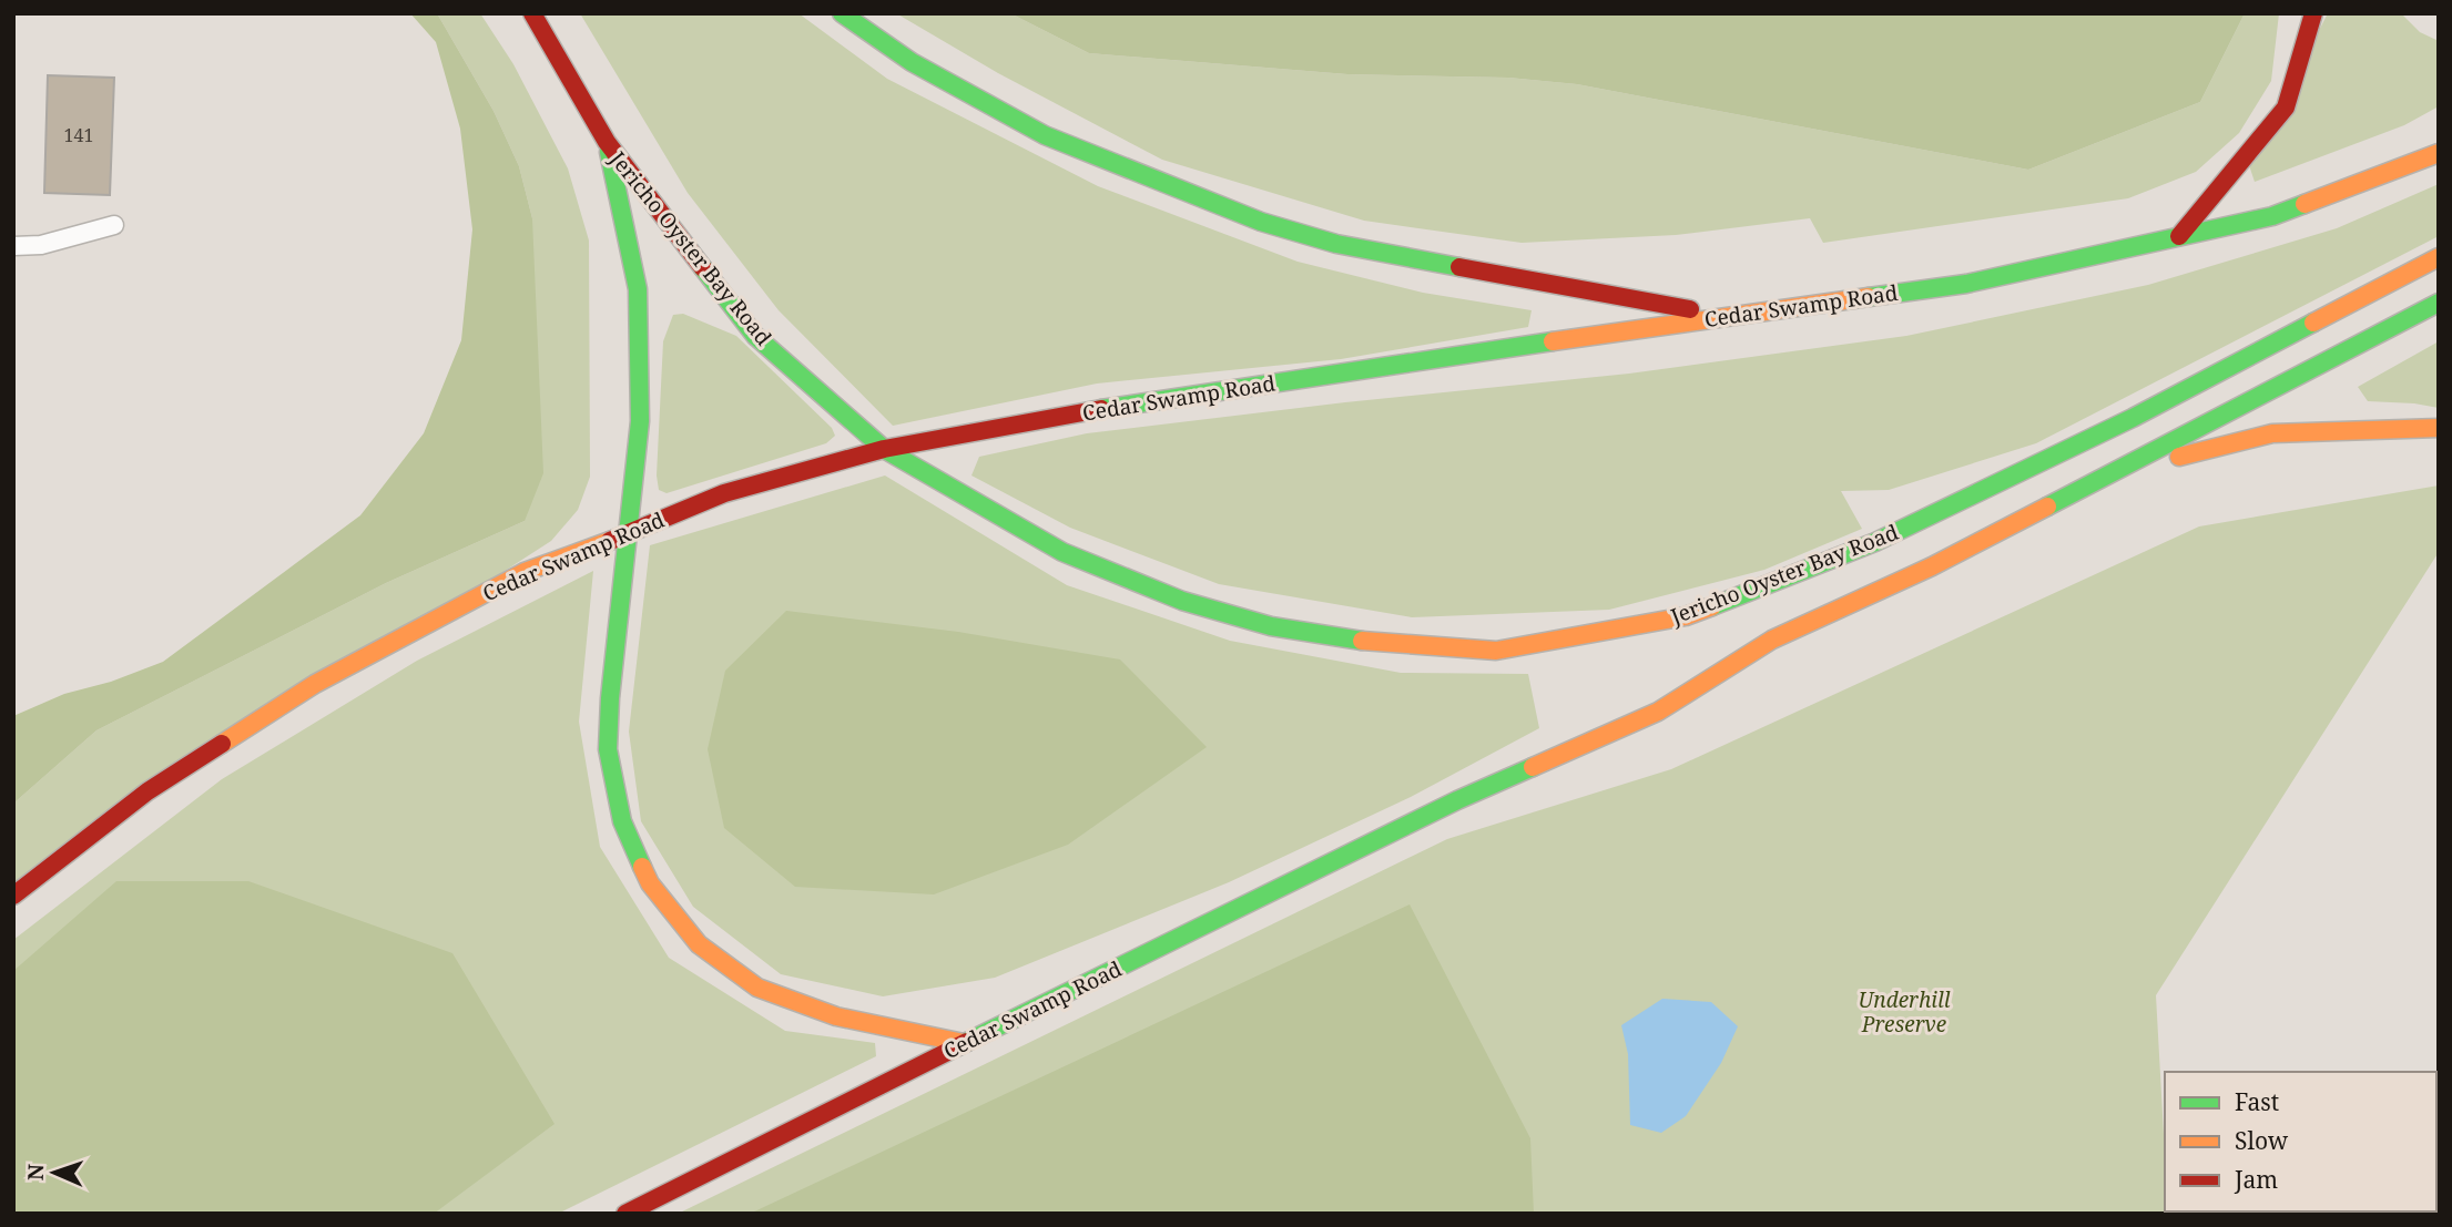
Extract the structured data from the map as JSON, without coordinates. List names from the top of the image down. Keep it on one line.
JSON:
{"streets":{"main road":["Jericho Oyster Bay Road","Cedar Swamp Road"]},"crossings":[["Jericho Oyster Bay Road","Cedar Swamp Road"]],"parks":["Underhill Preserve"],"house_numbers":["141"],"legend":["Fast","Slow","Jam"],"north":"left"}
